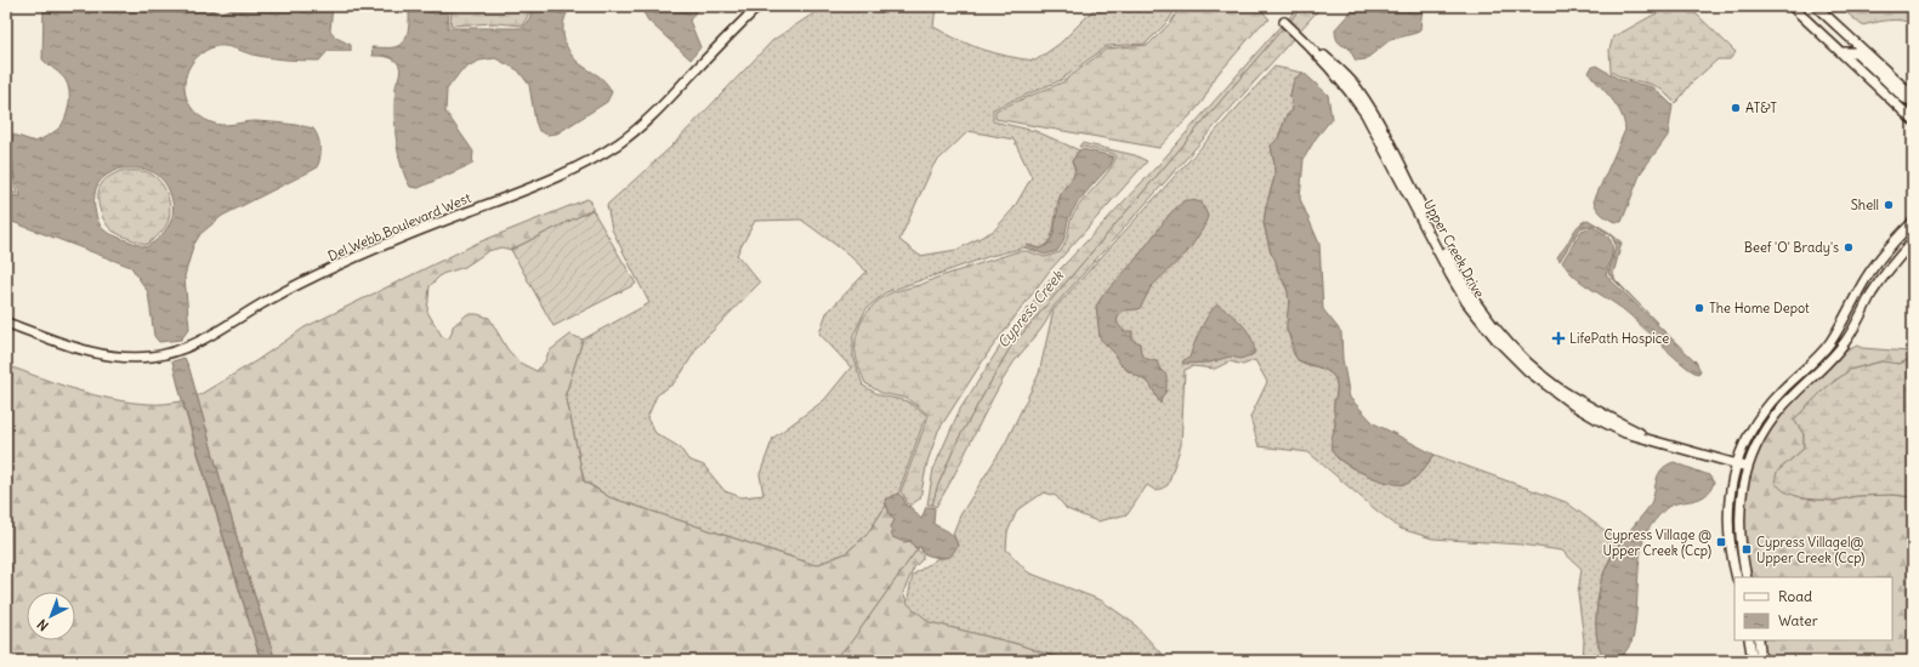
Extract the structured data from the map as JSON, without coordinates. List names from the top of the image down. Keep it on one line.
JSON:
{"streets":{"street":["Del Webb Boulevard West","Upper Creek Drive"]},"water":["Cypress Creek"],"places":{"other":["AT&T","Shell","Beef 'O' Brady's","The Home Depot"],"health":["LifePath Hospice"],"transit":["Cypress Village @ Upper Creek (Ccp)","Cypress Villagel@ Upper Creek (Ccp)"]},"legend":["Road","Water"],"north":"bottom left"}
